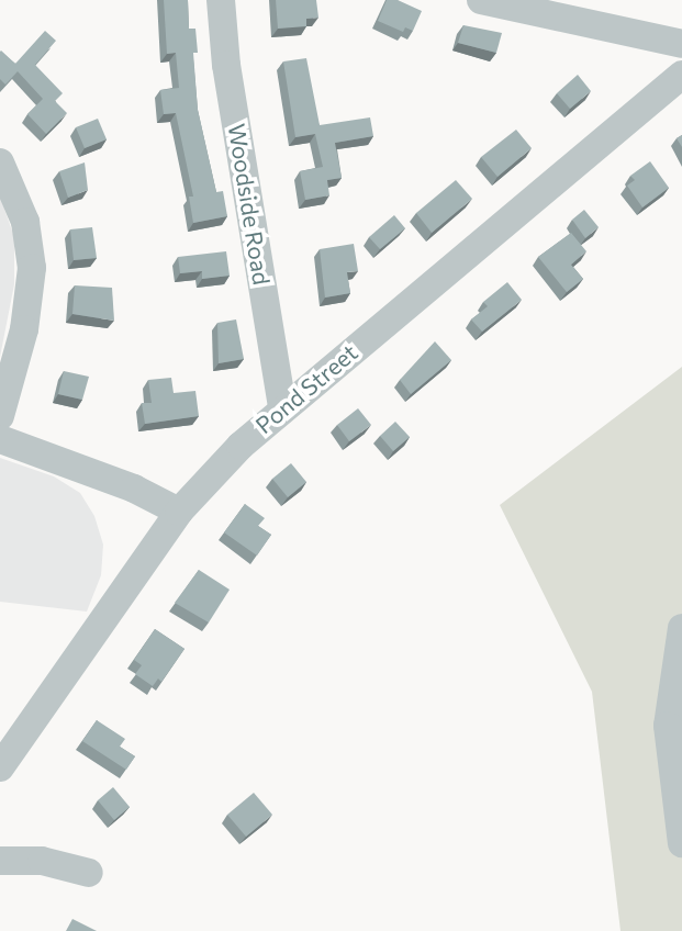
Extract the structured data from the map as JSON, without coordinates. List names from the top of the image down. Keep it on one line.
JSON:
{"streets":{"street":["Woodside Road","Pond Street"]},"crossings":[["Woodside Road","Pond Street"]]}
